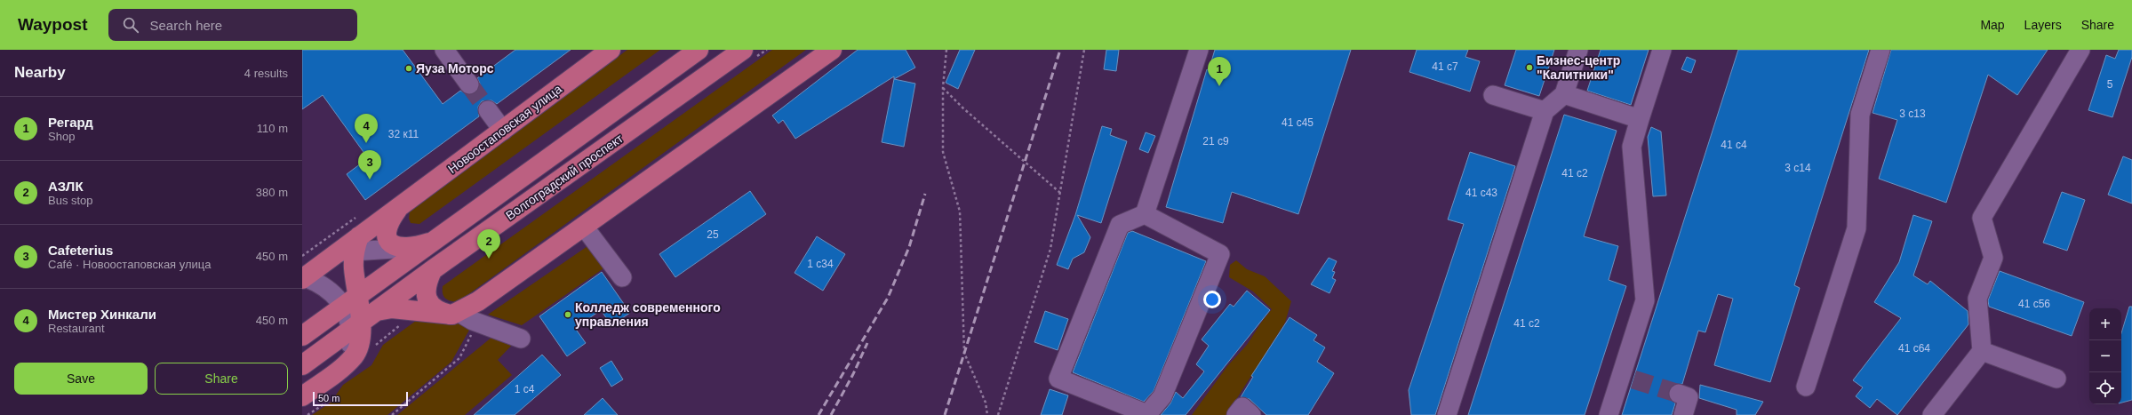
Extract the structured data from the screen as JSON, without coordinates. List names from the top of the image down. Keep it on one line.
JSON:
{"streets":{"main road":["Новоостаповская улица","Волгоградский проспект"]},"places":["Бизнес-центр \"Калитники\"","Яуза Моторс","Колледж современного управления"],"house_numbers":["41 с7","5","3 с13","41 c45","32 к11","21 с9","41 с4","3 с14","41 с2","41 с43","25","1 с34","41 с56","41 с2","41 с64","1 с4"],"scale_bar":"50 m","page":{"header":"Waypost","search":"Search here","nav":["Map","Layers","Share"],"heading":["Nearby","4 results"],"pins":["1","4","3","2"],"list":[{"mark":"1","name":"Регард","note":"Shop","value":"110 m"},{"mark":"2","name":"АЗЛК","note":"Bus stop","value":"380 m"},{"mark":"3","name":"Cafeterius","note":"Café · Новоостаповская улица","value":"450 m"},{"mark":"4","name":"Мистер Хинкали","note":"Restaurant","value":"450 m"}],"map_buttons":["+","−"],"buttons":["Save","Share"],"scale":"50 m"}}
